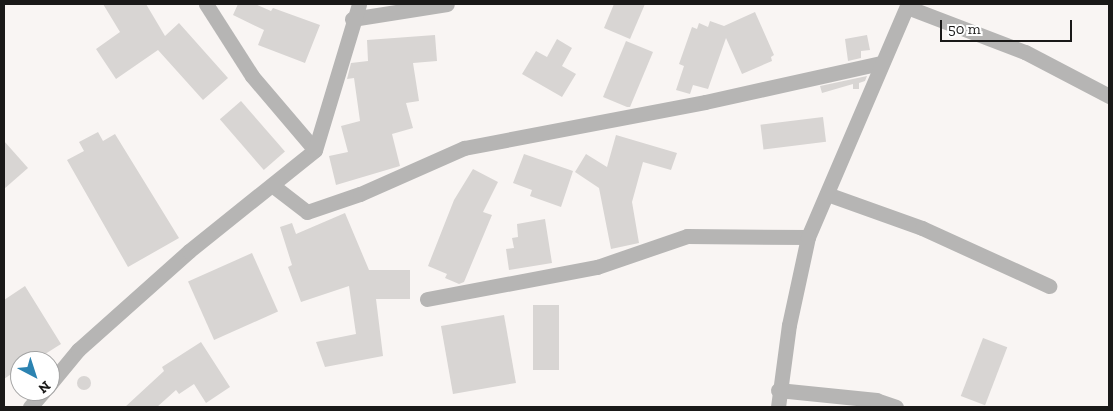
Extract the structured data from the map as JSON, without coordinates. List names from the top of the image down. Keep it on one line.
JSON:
{"scale_bar":"50 m","north":"bottom right"}
